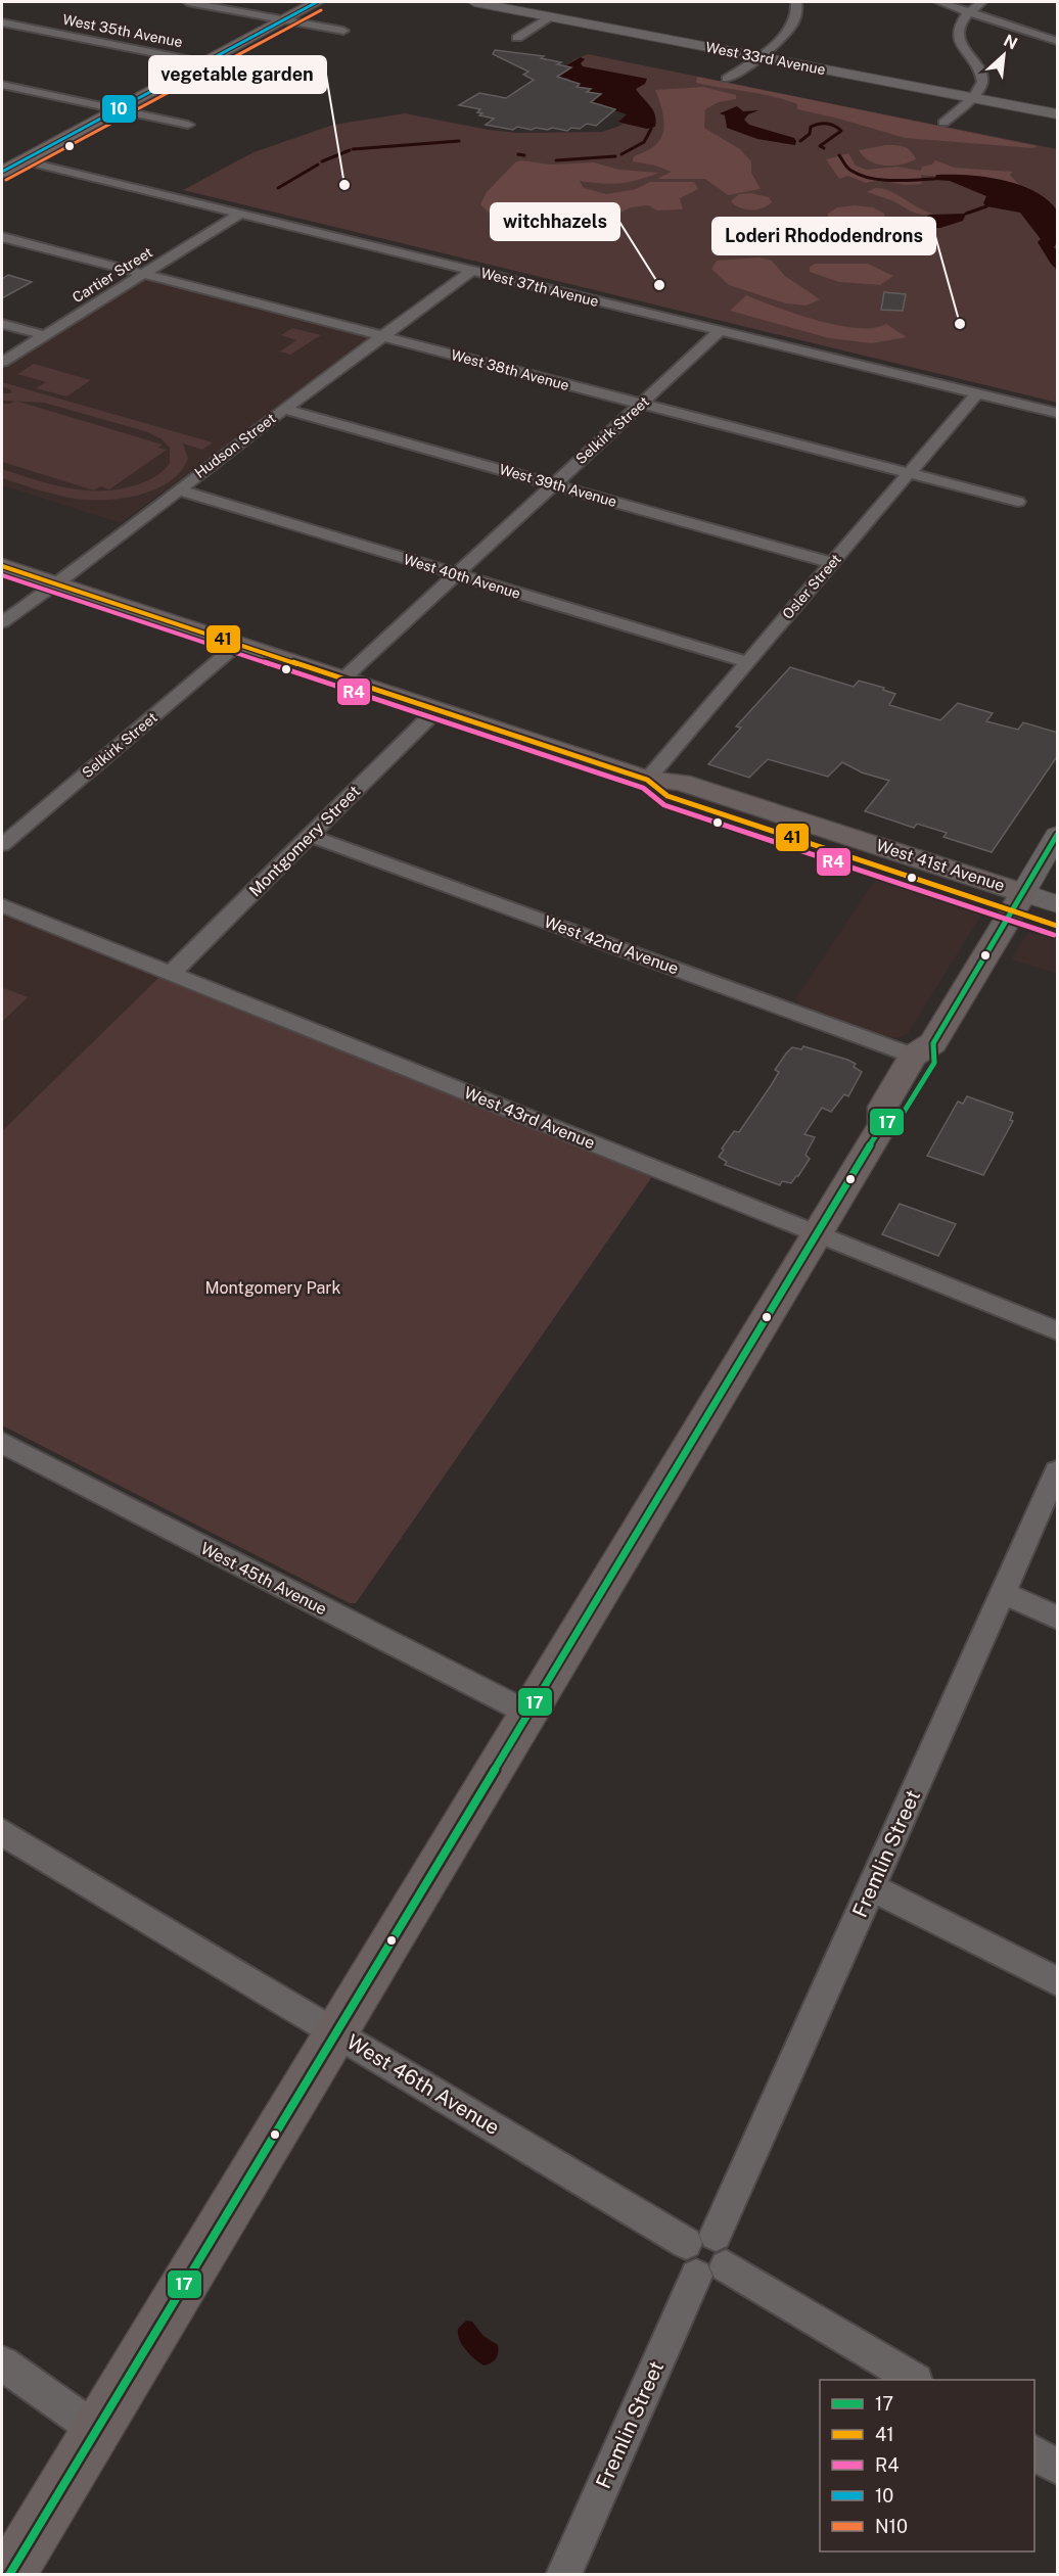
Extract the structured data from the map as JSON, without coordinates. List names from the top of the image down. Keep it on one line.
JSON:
{"streets":{"main road":["West 41st Avenue"],"street":["West 35th Avenue","West 33rd Avenue","Cartier Street","West 37th Avenue","West 38th Avenue","Selkirk Street","Hudson Street","West 39th Avenue","West 40th Avenue","Osler Street","Montgomery Street","West 42nd Avenue","West 43rd Avenue","West 45th Avenue","Fremlin Street","West 46th Avenue"]},"crossings":[["Cartier Street","West 37th Avenue"],["Cartier Street","West 38th Avenue"],["West 37th Avenue","Selkirk Street"],["West 37th Avenue","Hudson Street"],["West 37th Avenue","Osler Street"],["West 38th Avenue","Selkirk Street"],["West 38th Avenue","Hudson Street"],["West 38th Avenue","Osler Street"],["Selkirk Street","West 39th Avenue"],["Selkirk Street","West 40th Avenue"],["Selkirk Street","West 41st Avenue"],["Hudson Street","West 39th Avenue"],["Hudson Street","West 40th Avenue"],["Hudson Street","West 41st Avenue"],["West 39th Avenue","Osler Street"],["West 40th Avenue","Osler Street"],["Osler Street","West 41st Avenue"],["Montgomery Street","West 41st Avenue"],["Montgomery Street","West 42nd Avenue"],["Montgomery Street","West 43rd Avenue"],["Fremlin Street","West 46th Avenue"]],"parks":["Montgomery Park"],"places":["vegetable garden","witchhazels","Loderi Rhododendrons"],"lines":["transit line 10","transit line N10","transit line 41","transit line R4","transit line 17"],"legend":["17","41","R4","10","N10"],"north":"top right"}
